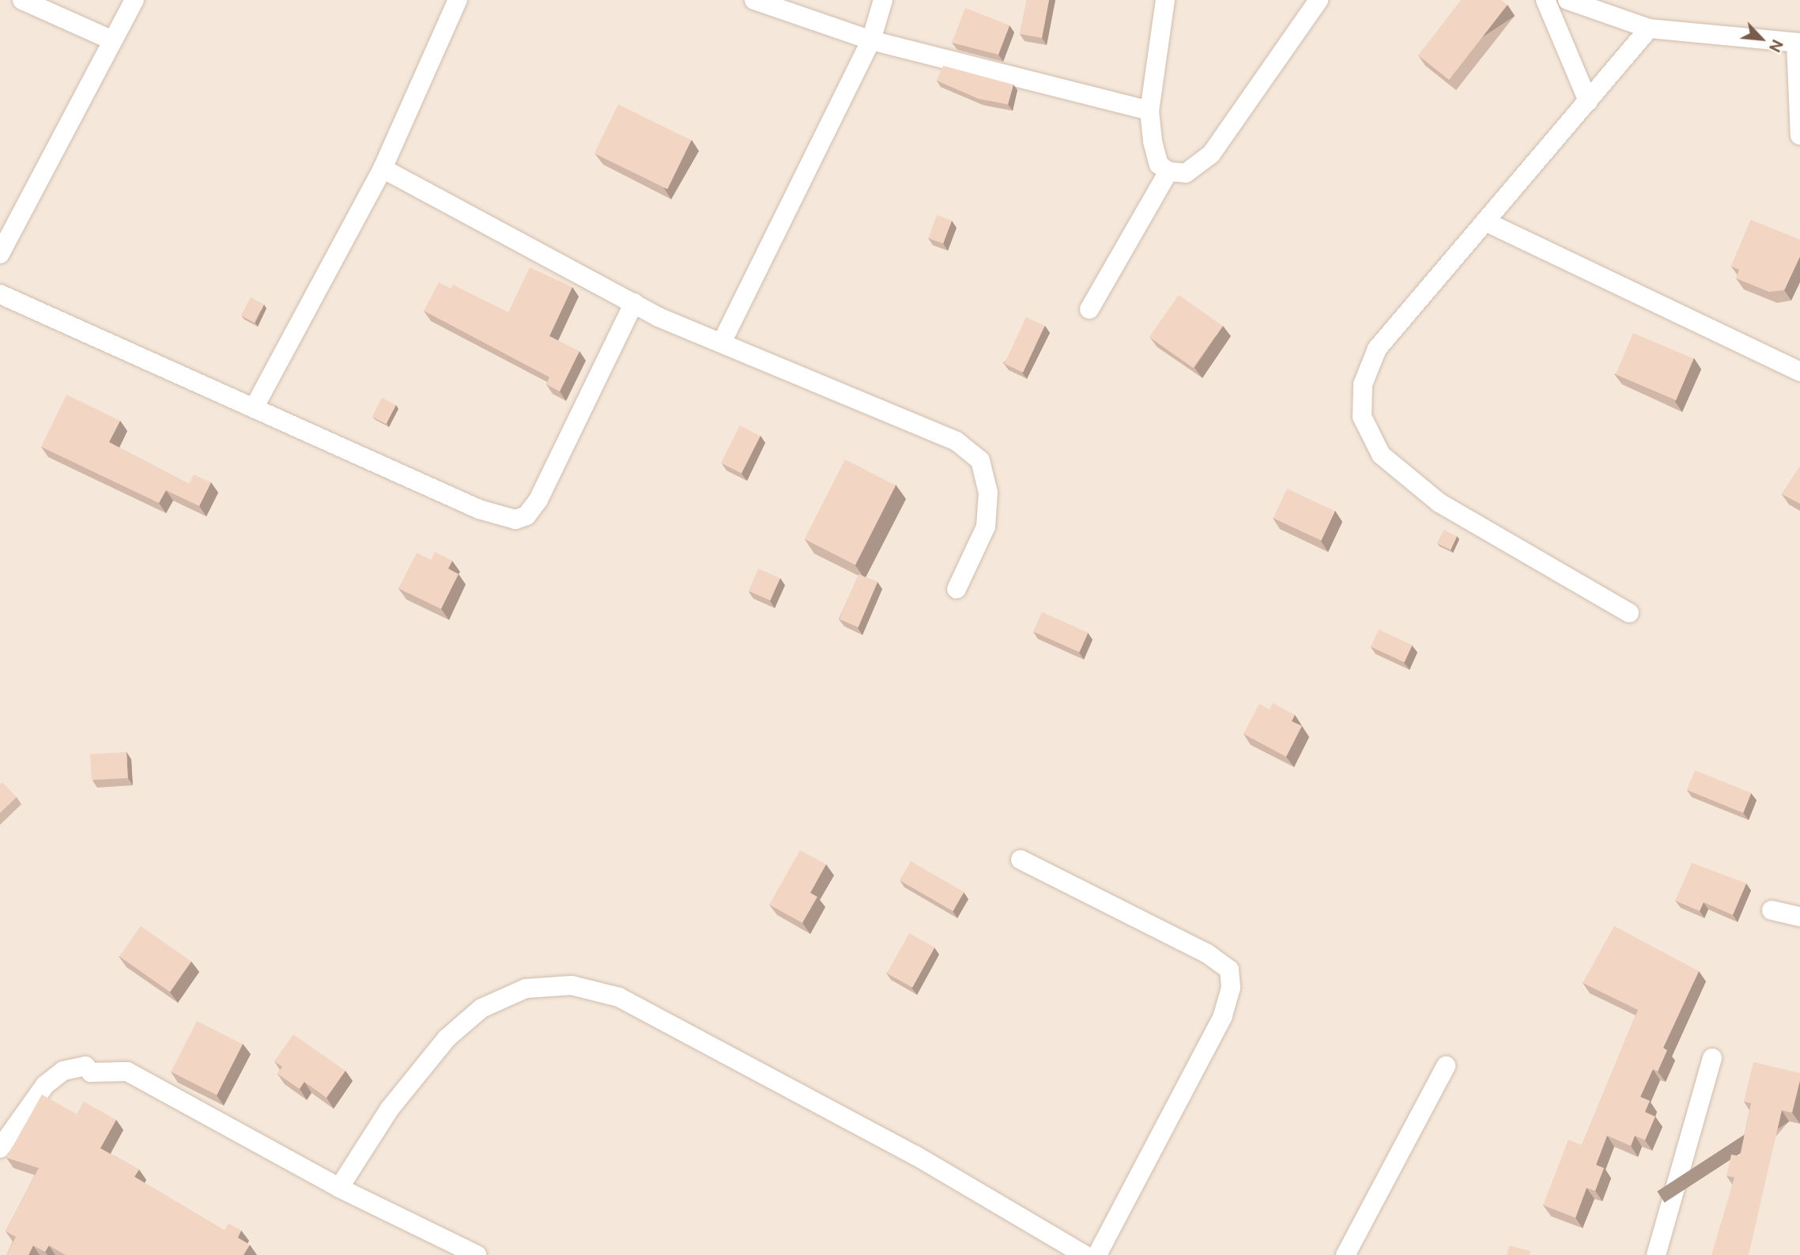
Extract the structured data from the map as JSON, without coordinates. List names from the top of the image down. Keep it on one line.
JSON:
{"north":"bottom right"}
